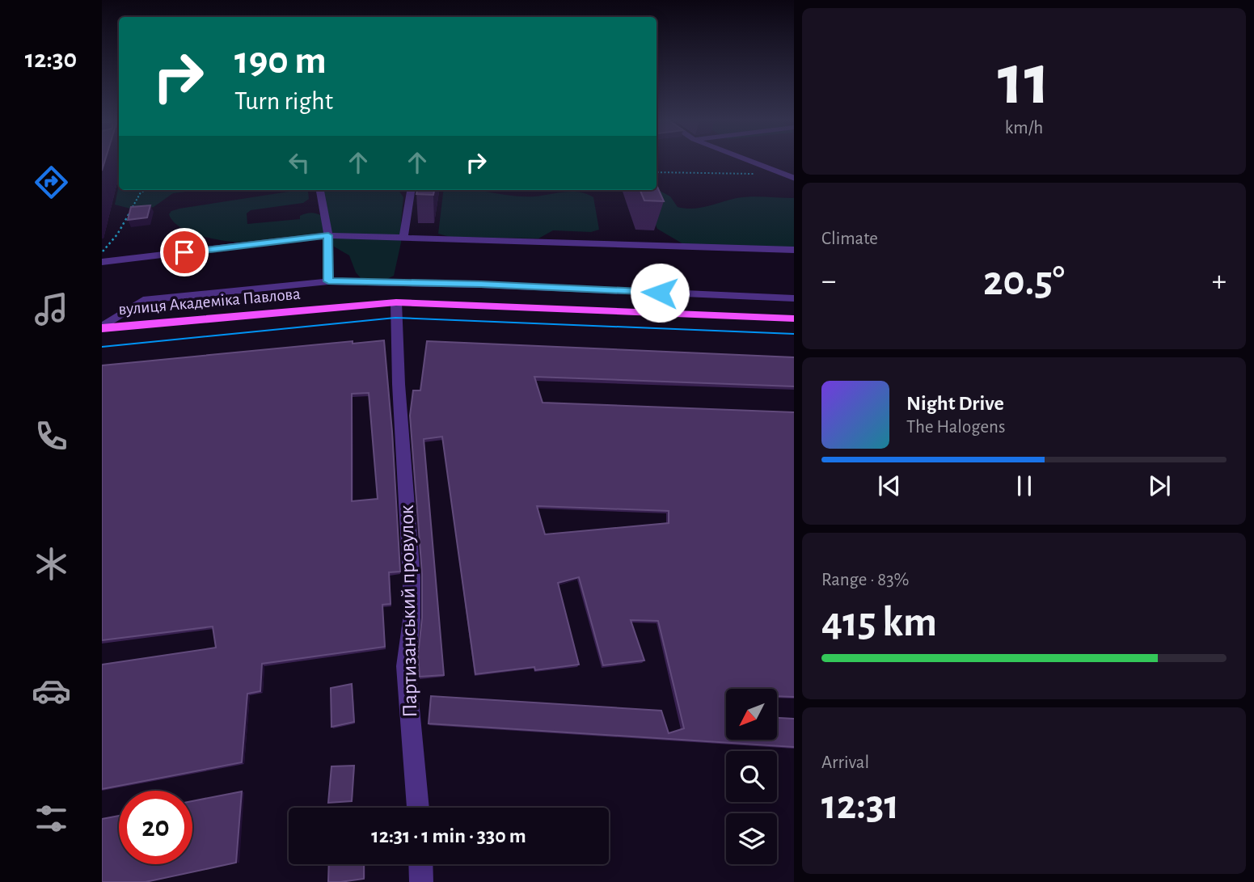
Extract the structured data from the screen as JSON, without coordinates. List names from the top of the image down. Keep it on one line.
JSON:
{"streets":{"main road":["вулиця Академіка Павлова"],"street":["Партизанський провулок"]},"crossings":[["вулиця Академіка Павлова","Партизанський провулок"]],"north":"bottom left","page":{"tabs":"12:30","tile":[["11","km/h"],"Climate",["Range · 83%","415 km"],["Arrival","12:31"]],"turn":["190 m","Turn right"],"heat":["−","20.5°","+"],"song":["Night Drive","The Halogens"],"limit":"20","trip":"12:31 · 1 min · 330 m"}}
